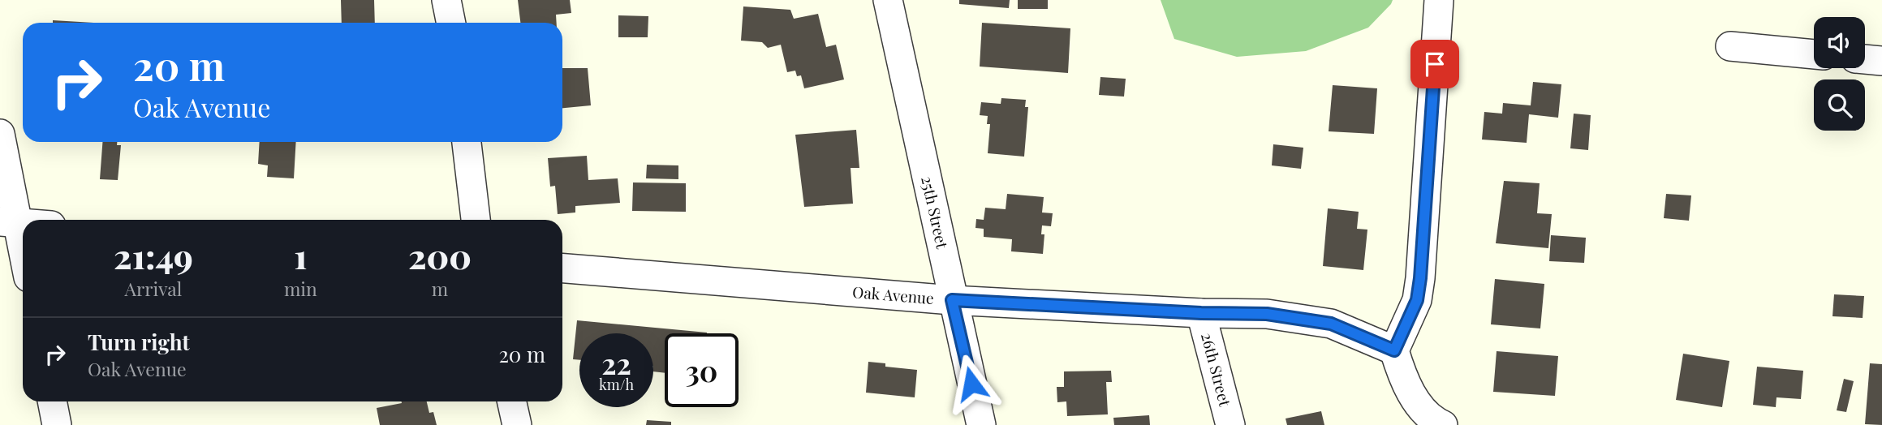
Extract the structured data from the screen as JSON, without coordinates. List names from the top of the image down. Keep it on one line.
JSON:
{"streets":{"street":["25th Street","Oak Avenue","26th Street"]},"crossings":[["25th Street","Oak Avenue"],["Oak Avenue","26th Street"]],"page":{"turn":["20 m","Oak Avenue"],"eta":["21:49","Arrival","1","min","200","m"],"list":[{"name":"Turn right","note":"Oak Avenue","value":"20 m"}],"speed":"22 km/h","limit":"30"}}
